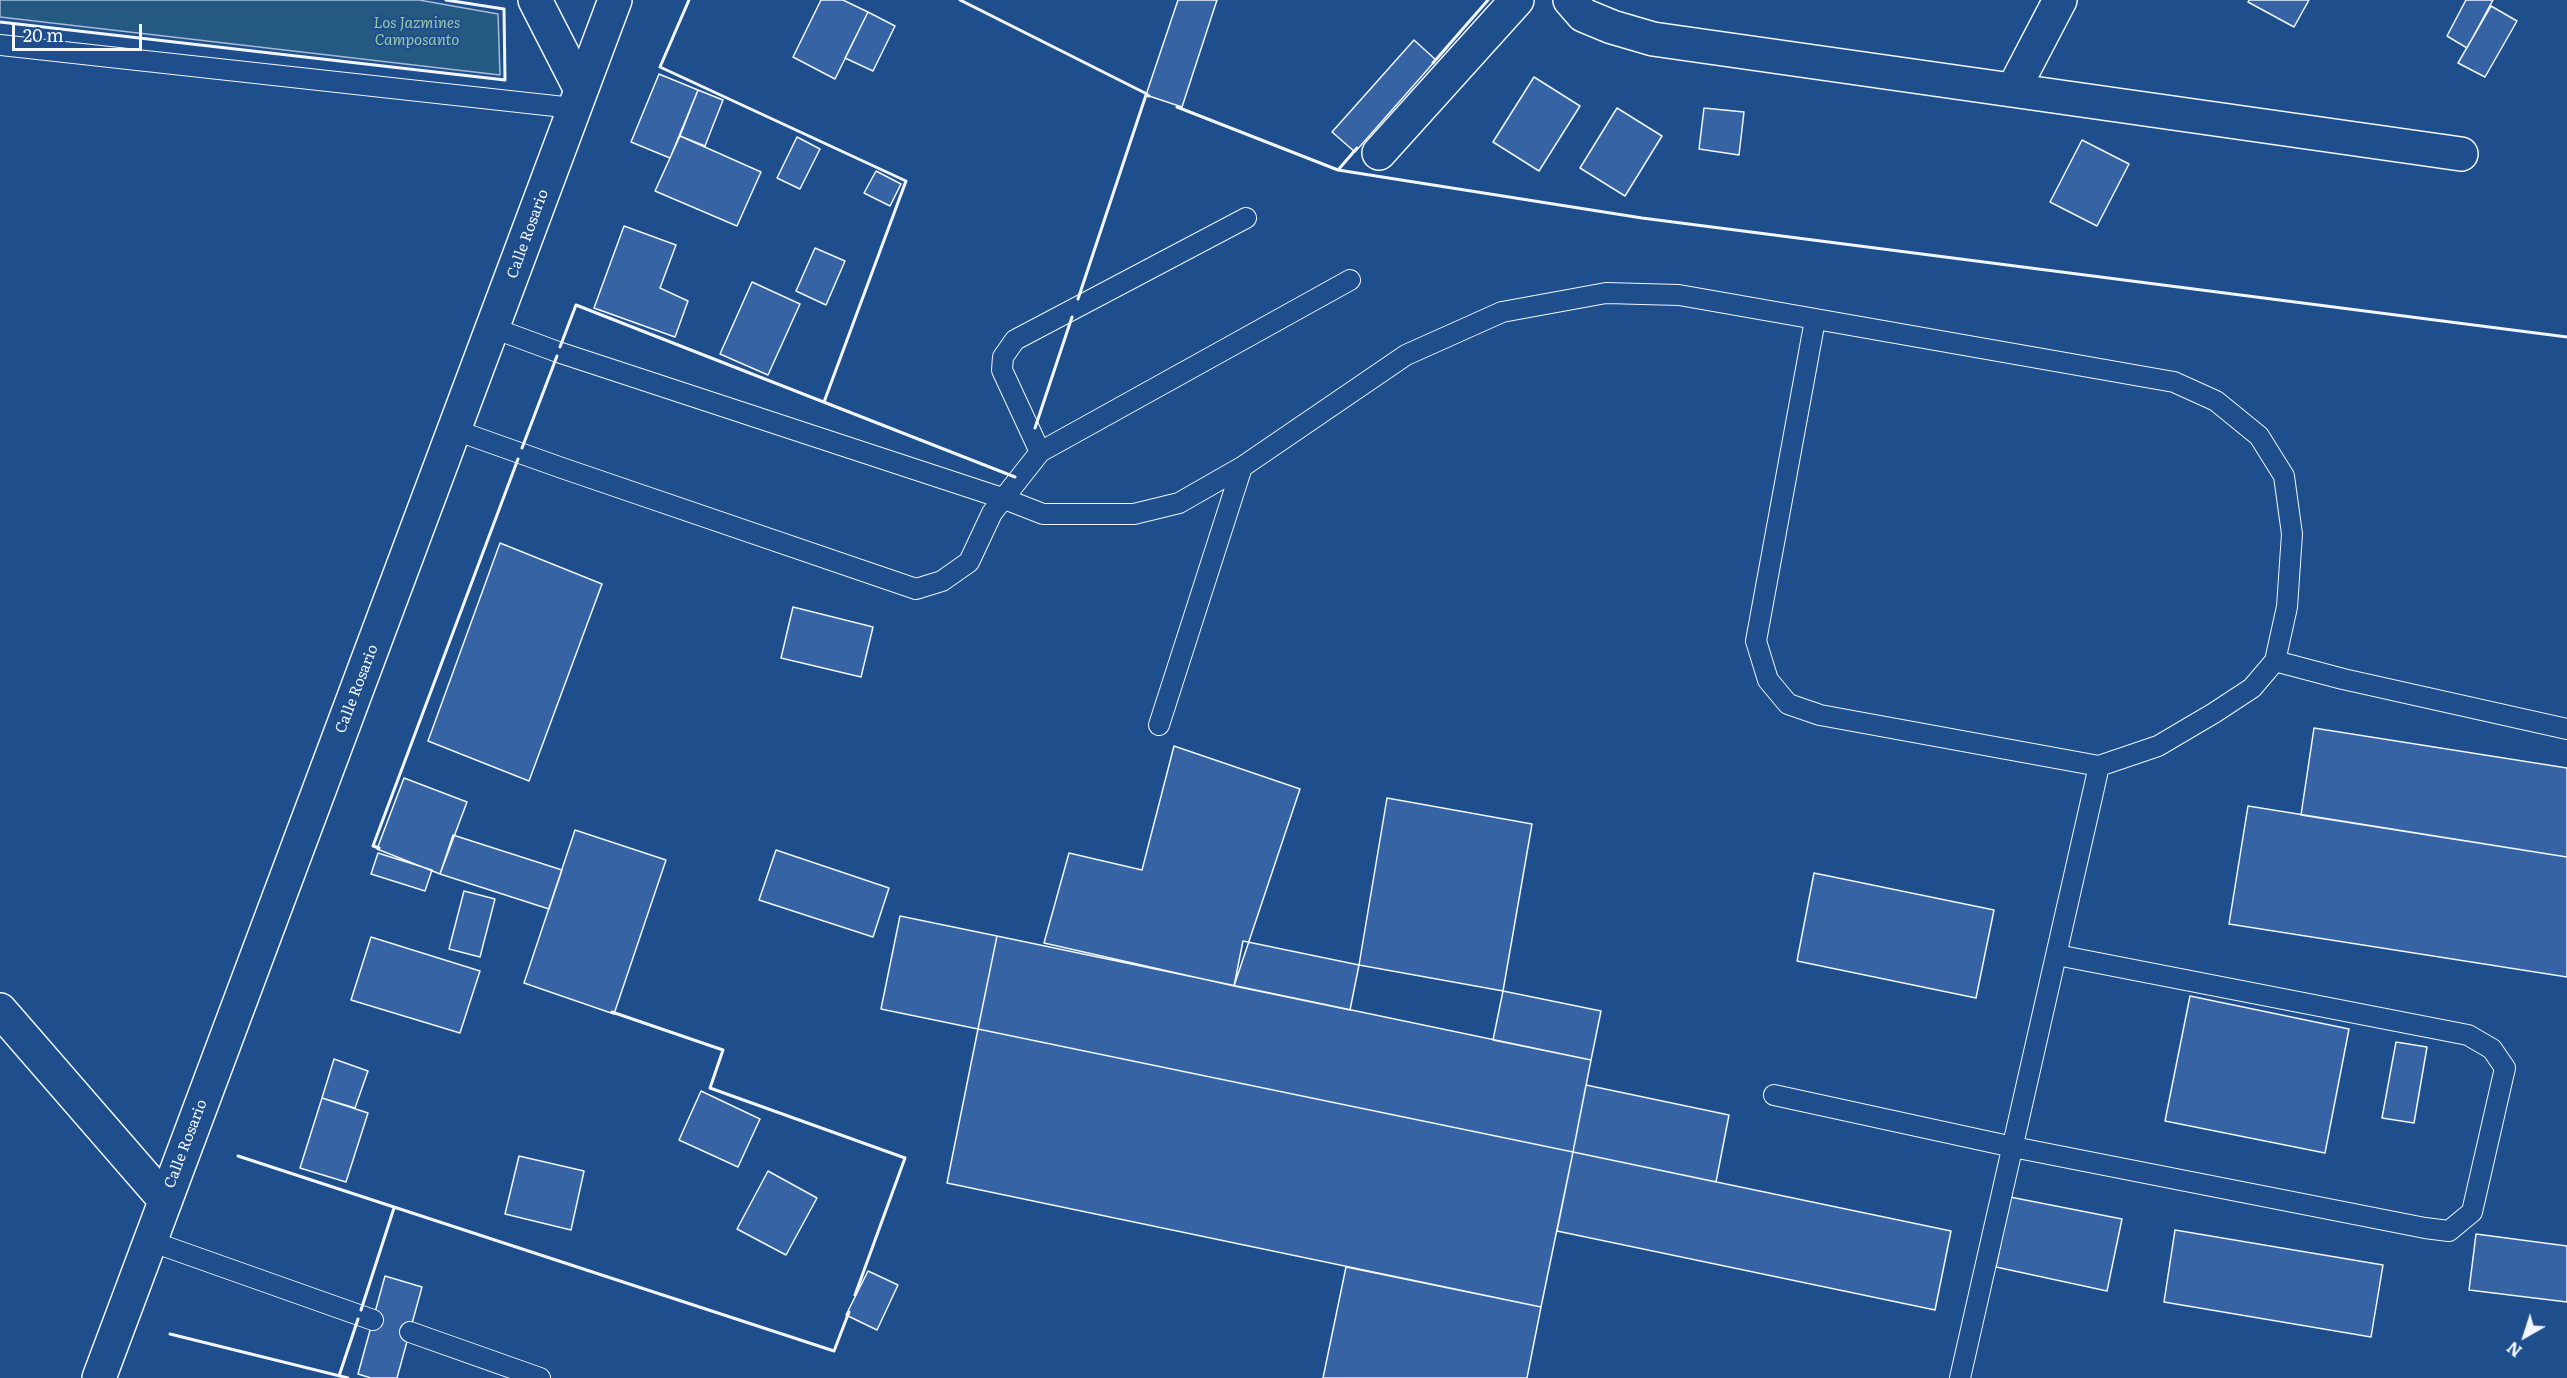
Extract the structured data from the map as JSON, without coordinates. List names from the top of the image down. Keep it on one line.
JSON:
{"streets":{"street":["Calle Rosario"]},"parks":["Los Jazmines Camposanto"],"scale_bar":"20 m","north":"bottom left"}
